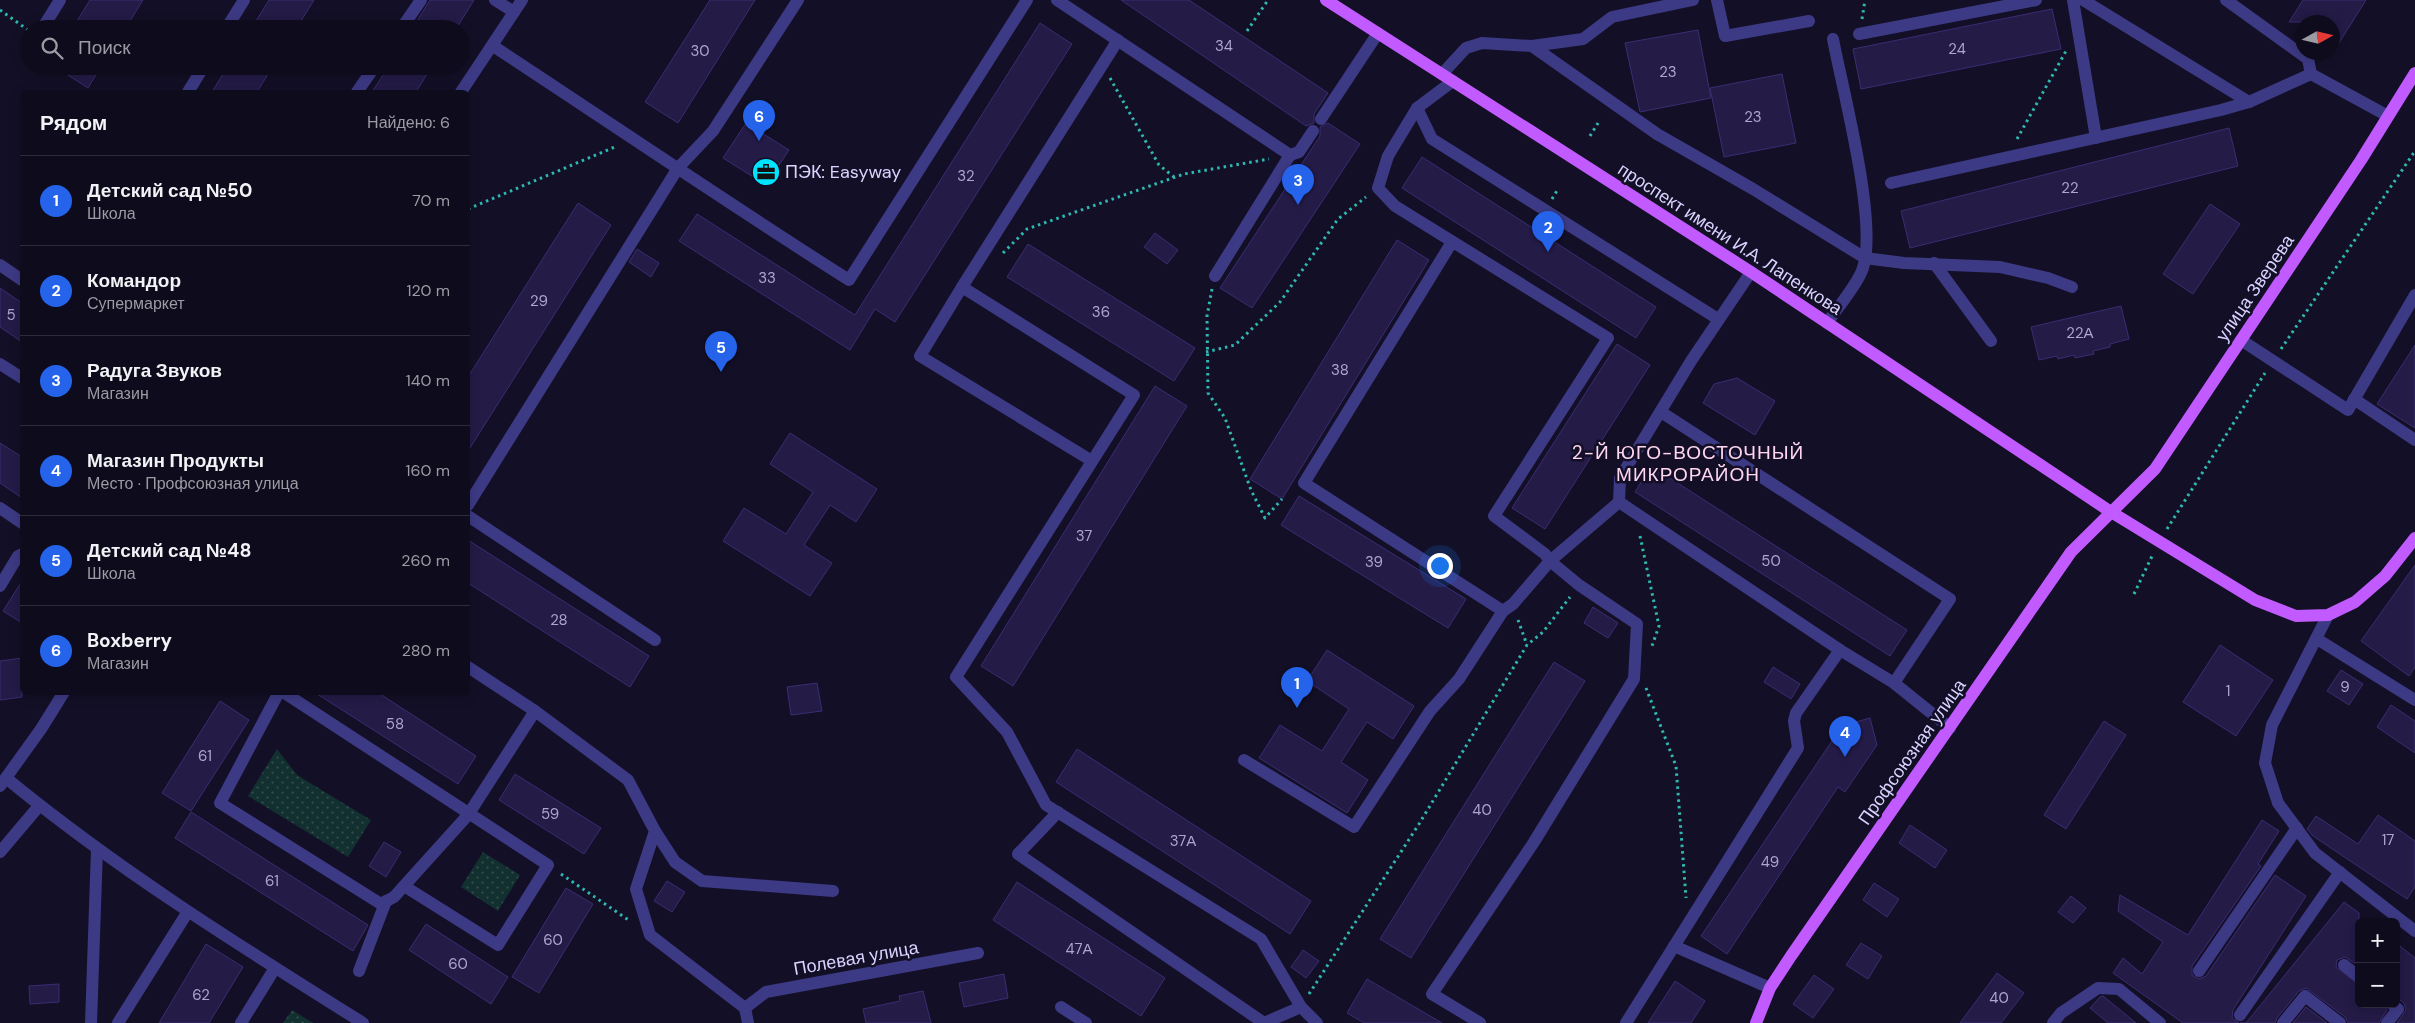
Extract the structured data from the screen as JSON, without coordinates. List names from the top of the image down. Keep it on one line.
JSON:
{"streets":{"main road":["проспект имени И.А. Лапенкова","улица Зверева","Профсоюзная улица"],"street":["Полевая улица"]},"crossings":[["проспект имени И.А. Лапенкова","улица Зверева"],["проспект имени И.А. Лапенкова","Профсоюзная улица"],["улица Зверева","Профсоюзная улица"]],"districts":["2-Й ЮГО-ВОСТОЧНЫЙ МИКРОРАЙОН"],"places":{"office":["ПЭК: Easyway"]},"house_numbers":["34","24","30","23","23","32","22","33","29","36","5","22А","38","37","50","39","28","9","1","58","61","40","59","17","37А","49","61","60","47А","60","62","40"],"north":"right","page":{"search":"Поиск","heading":["Рядом","Найдено: 6"],"pins":["6","3","2","5","1","4"],"list":[{"mark":"1","name":"Детский сад №50","note":"Школа","value":"70 m"},{"mark":"2","name":"Командор","note":"Супермаркет","value":"120 m"},{"mark":"3","name":"Радуга Звуков","note":"Магазин","value":"140 m"},{"mark":"4","name":"Магазин Продукты","note":"Место · Профсоюзная улица","value":"160 m"},{"mark":"5","name":"Детский сад №48","note":"Школа","value":"260 m"},{"mark":"6","name":"Boxberry","note":"Магазин","value":"280 m"}],"map_buttons":["+","−"]}}
